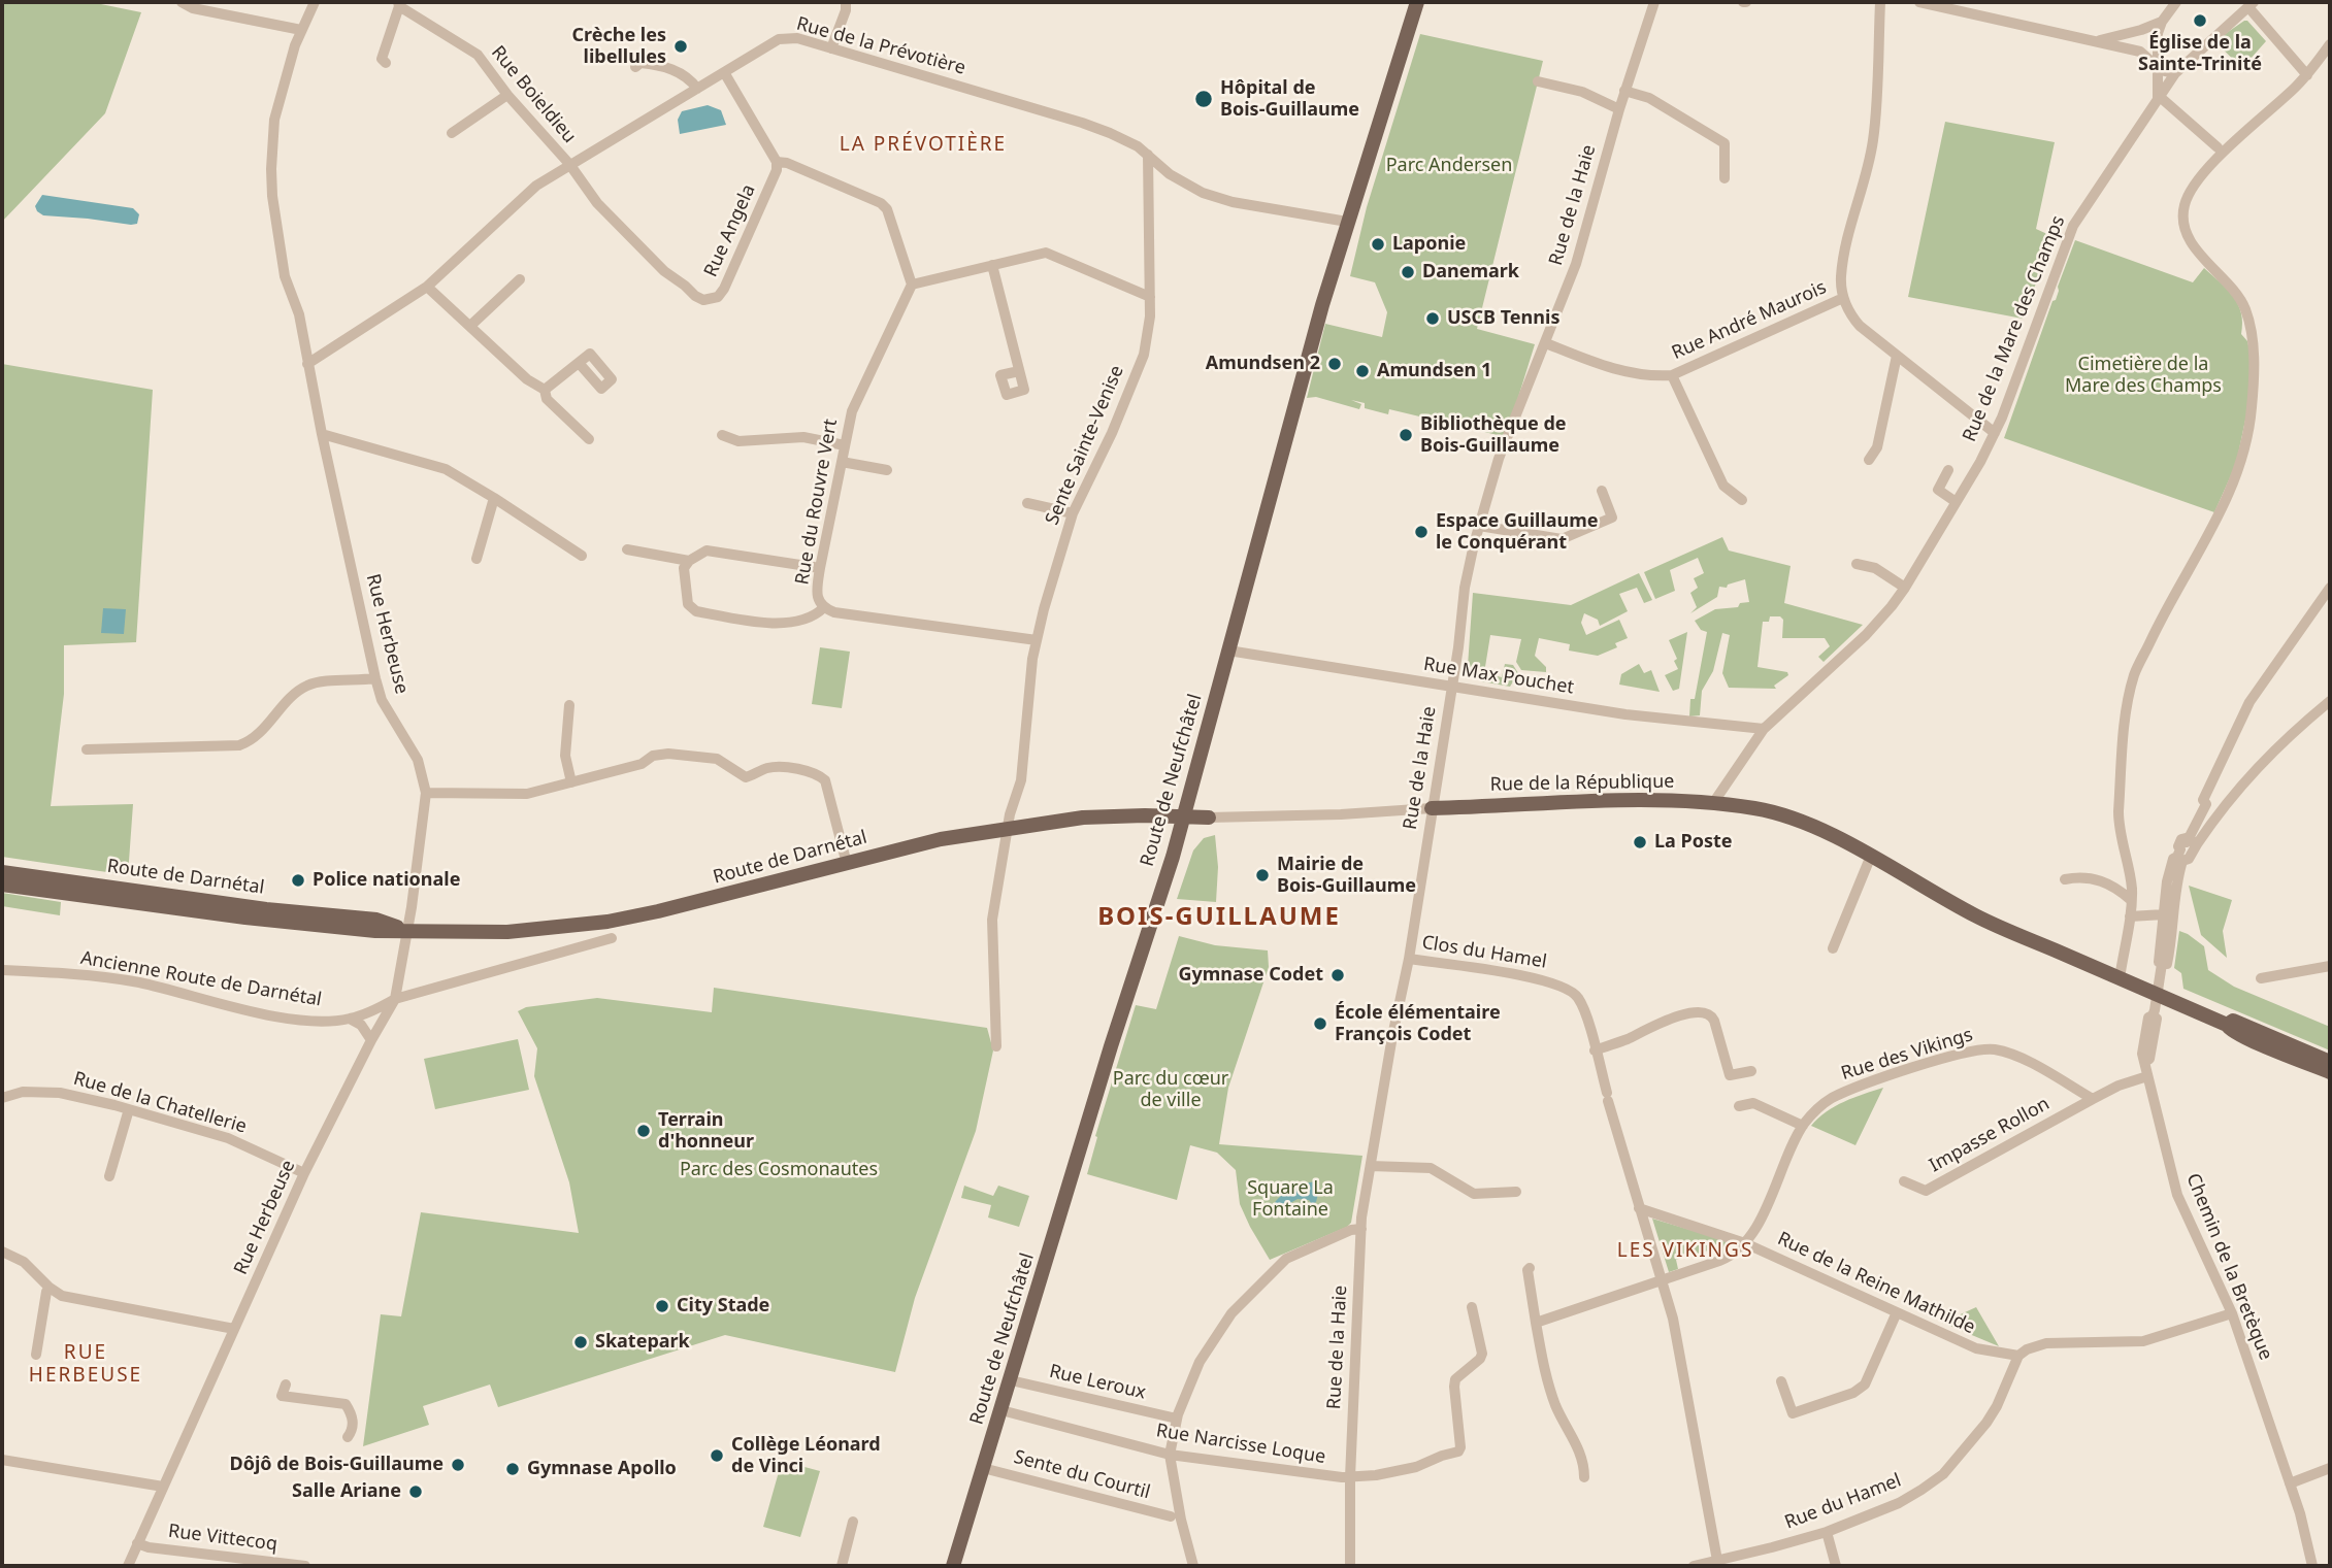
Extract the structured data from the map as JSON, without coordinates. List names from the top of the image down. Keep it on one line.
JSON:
{"streets":{"main road":["Route de Neufchâtel","Rue de la République","Route de Darnétal"],"street":["Rue de la Prévotière","Rue Boieldieu","Rue de la Haie","Rue Angela","Rue André Maurois","Rue de la Mare des Champs","Sente Sainte-Venise","Rue du Rouvre Vert","Rue Herbeuse","Rue Max Pouchet","Clos du Hamel","Ancienne Route de Darnétal","Rue des Vikings","Rue de la Chatellerie","Impasse Rollon","Chemin de la Bretèque","Rue de la Reine Mathilde","Rue Leroux","Rue Narcisse Loque","Sente du Courtil","Rue du Hamel","Rue Vittecoq"]},"crossings":[["Rue de la Prévotière","Rue Boieldieu"],["Rue de la Prévotière","Rue Angela"],["Rue de la Prévotière","Sente Sainte-Venise"],["Rue de la Prévotière","Rue Herbeuse"],["Rue de la Prévotière","Route de Neufchâtel"],["Rue Boieldieu","Rue Angela"],["Rue de la Haie","Rue André Maurois"],["Rue de la Haie","Rue Max Pouchet"],["Rue de la Haie","Rue de la République"],["Rue de la Haie","Clos du Hamel"],["Rue de la Haie","Rue Narcisse Loque"],["Rue de la Mare des Champs","Rue Max Pouchet"],["Rue de la Mare des Champs","Rue de la République"],["Sente Sainte-Venise","Rue du Rouvre Vert"],["Sente Sainte-Venise","Route de Darnétal"],["Rue Herbeuse","Route de Darnétal"],["Rue Herbeuse","Ancienne Route de Darnétal"],["Rue Herbeuse","Rue de la Chatellerie"],["Rue Herbeuse","Rue Vittecoq"],["Rue Max Pouchet","Route de Neufchâtel"],["Route de Neufchâtel","Rue de la République"],["Route de Neufchâtel","Route de Darnétal"],["Route de Neufchâtel","Rue Leroux"],["Route de Neufchâtel","Rue Narcisse Loque"],["Route de Neufchâtel","Sente du Courtil"],["Rue de la République","Route de Darnétal"],["Rue de la République","Chemin de la Bretèque"],["Clos du Hamel","Rue de la Reine Mathilde"],["Clos du Hamel","Rue du Hamel"],["Rue des Vikings","Impasse Rollon"],["Rue des Vikings","Rue de la Reine Mathilde"],["Rue de la Reine Mathilde","Rue du Hamel"]],"districts":["LA PRÉVOTIÈRE","BOIS-GUILLAUME","LES VIKINGS","RUE HERBEUSE"],"parks":["Parc Andersen","Cimetière de la Mare des Champs","Parc du cœur de ville","Parc des Cosmonautes","Square La Fontaine"],"places":["Église de la Sainte-Trinité","Crèche les libellules","Hôpital de Bois-Guillaume","Laponie","Danemark","USCB Tennis","Amundsen 2","Amundsen 1","Bibliothèque de Bois-Guillaume","Espace Guillaume le Conquérant","La Poste","Mairie de Bois-Guillaume","Police nationale","Gymnase Codet","École élémentaire François Codet","Terrain d'honneur","City Stade","Skatepark","Collège Léonard de Vinci","Dôjô de Bois-Guillaume","Gymnase Apollo","Salle Ariane"]}
